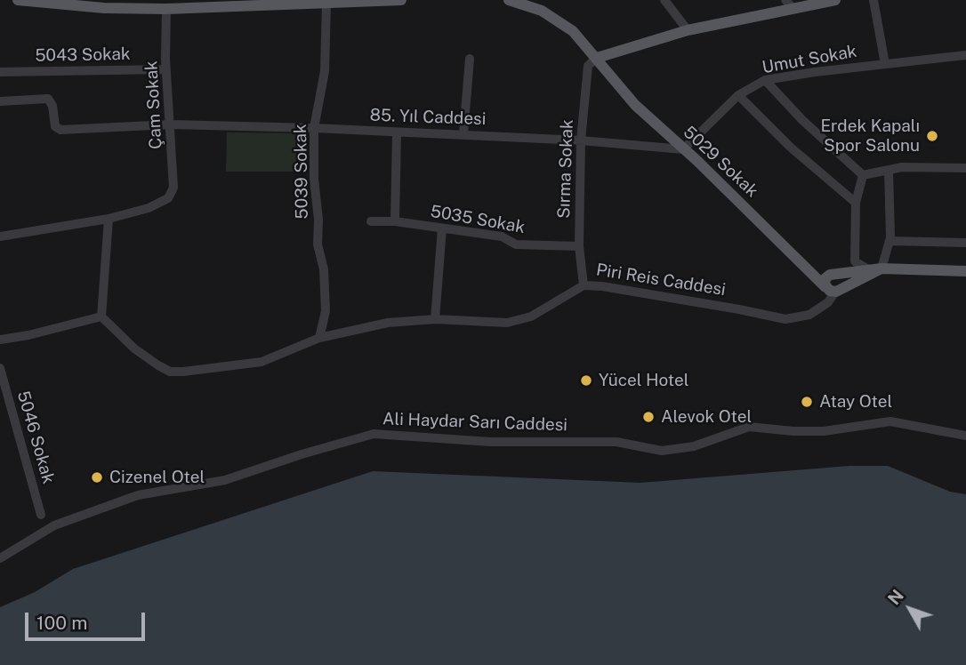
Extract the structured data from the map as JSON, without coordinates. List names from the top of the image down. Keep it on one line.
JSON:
{"streets":{"main road":["5029 Sokak"],"street":["5043 Sokak","Umut Sokak","Çam Sokak","85. Yıl Caddesi","Sırma Sokak","5039 Sokak","5035 Sokak","Piri Reis Caddesi","Ali Haydar Sarı Caddesi","5046 Sokak"]},"crossings":[["5043 Sokak","Çam Sokak"],["Umut Sokak","85. Yıl Caddesi"],["Umut Sokak","5029 Sokak"],["Çam Sokak","85. Yıl Caddesi"],["85. Yıl Caddesi","5029 Sokak"],["85. Yıl Caddesi","Sırma Sokak"],["85. Yıl Caddesi","5039 Sokak"],["5029 Sokak","Sırma Sokak"],["5029 Sokak","Piri Reis Caddesi"],["Sırma Sokak","5035 Sokak"],["Sırma Sokak","Piri Reis Caddesi"],["5039 Sokak","Piri Reis Caddesi"]],"places":["Erdek Kapalı Spor Salonu","Yücel Hotel","Atay Otel","Alevok Otel","Cizenel Otel"],"scale_bar":"100 m","north":"top left"}
